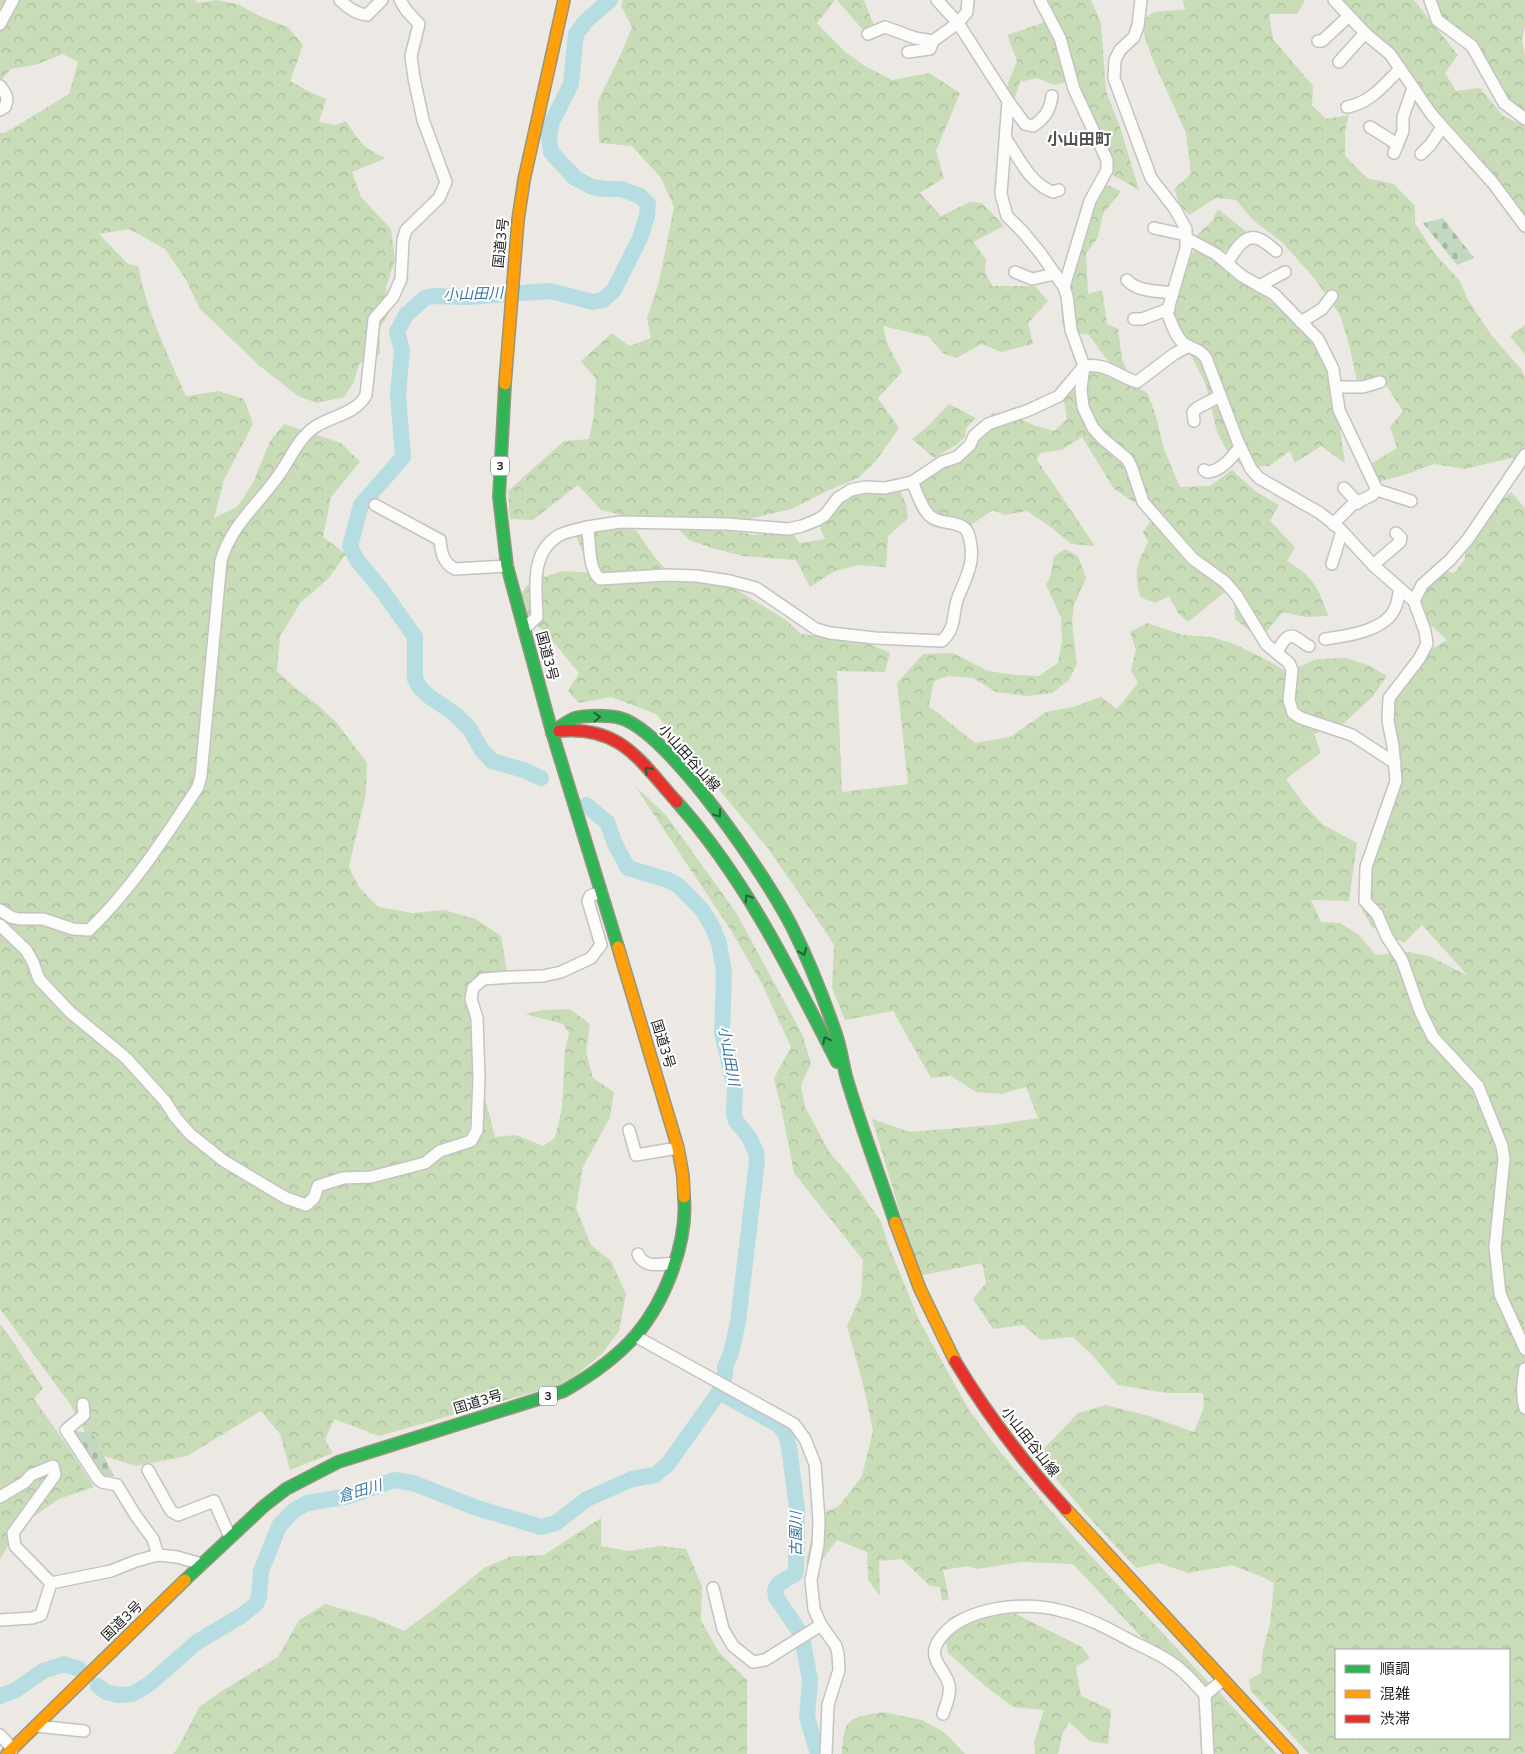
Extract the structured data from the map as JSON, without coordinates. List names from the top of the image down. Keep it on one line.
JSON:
{"streets":{"main road":["国道3号","3","小山田谷山線"]},"crossings":[["国道3号","小山田谷山線"]],"districts":["小山田町"],"water":["小山田川","倉田川","古園川"],"legend":["順調","混雑","渋滞"]}
